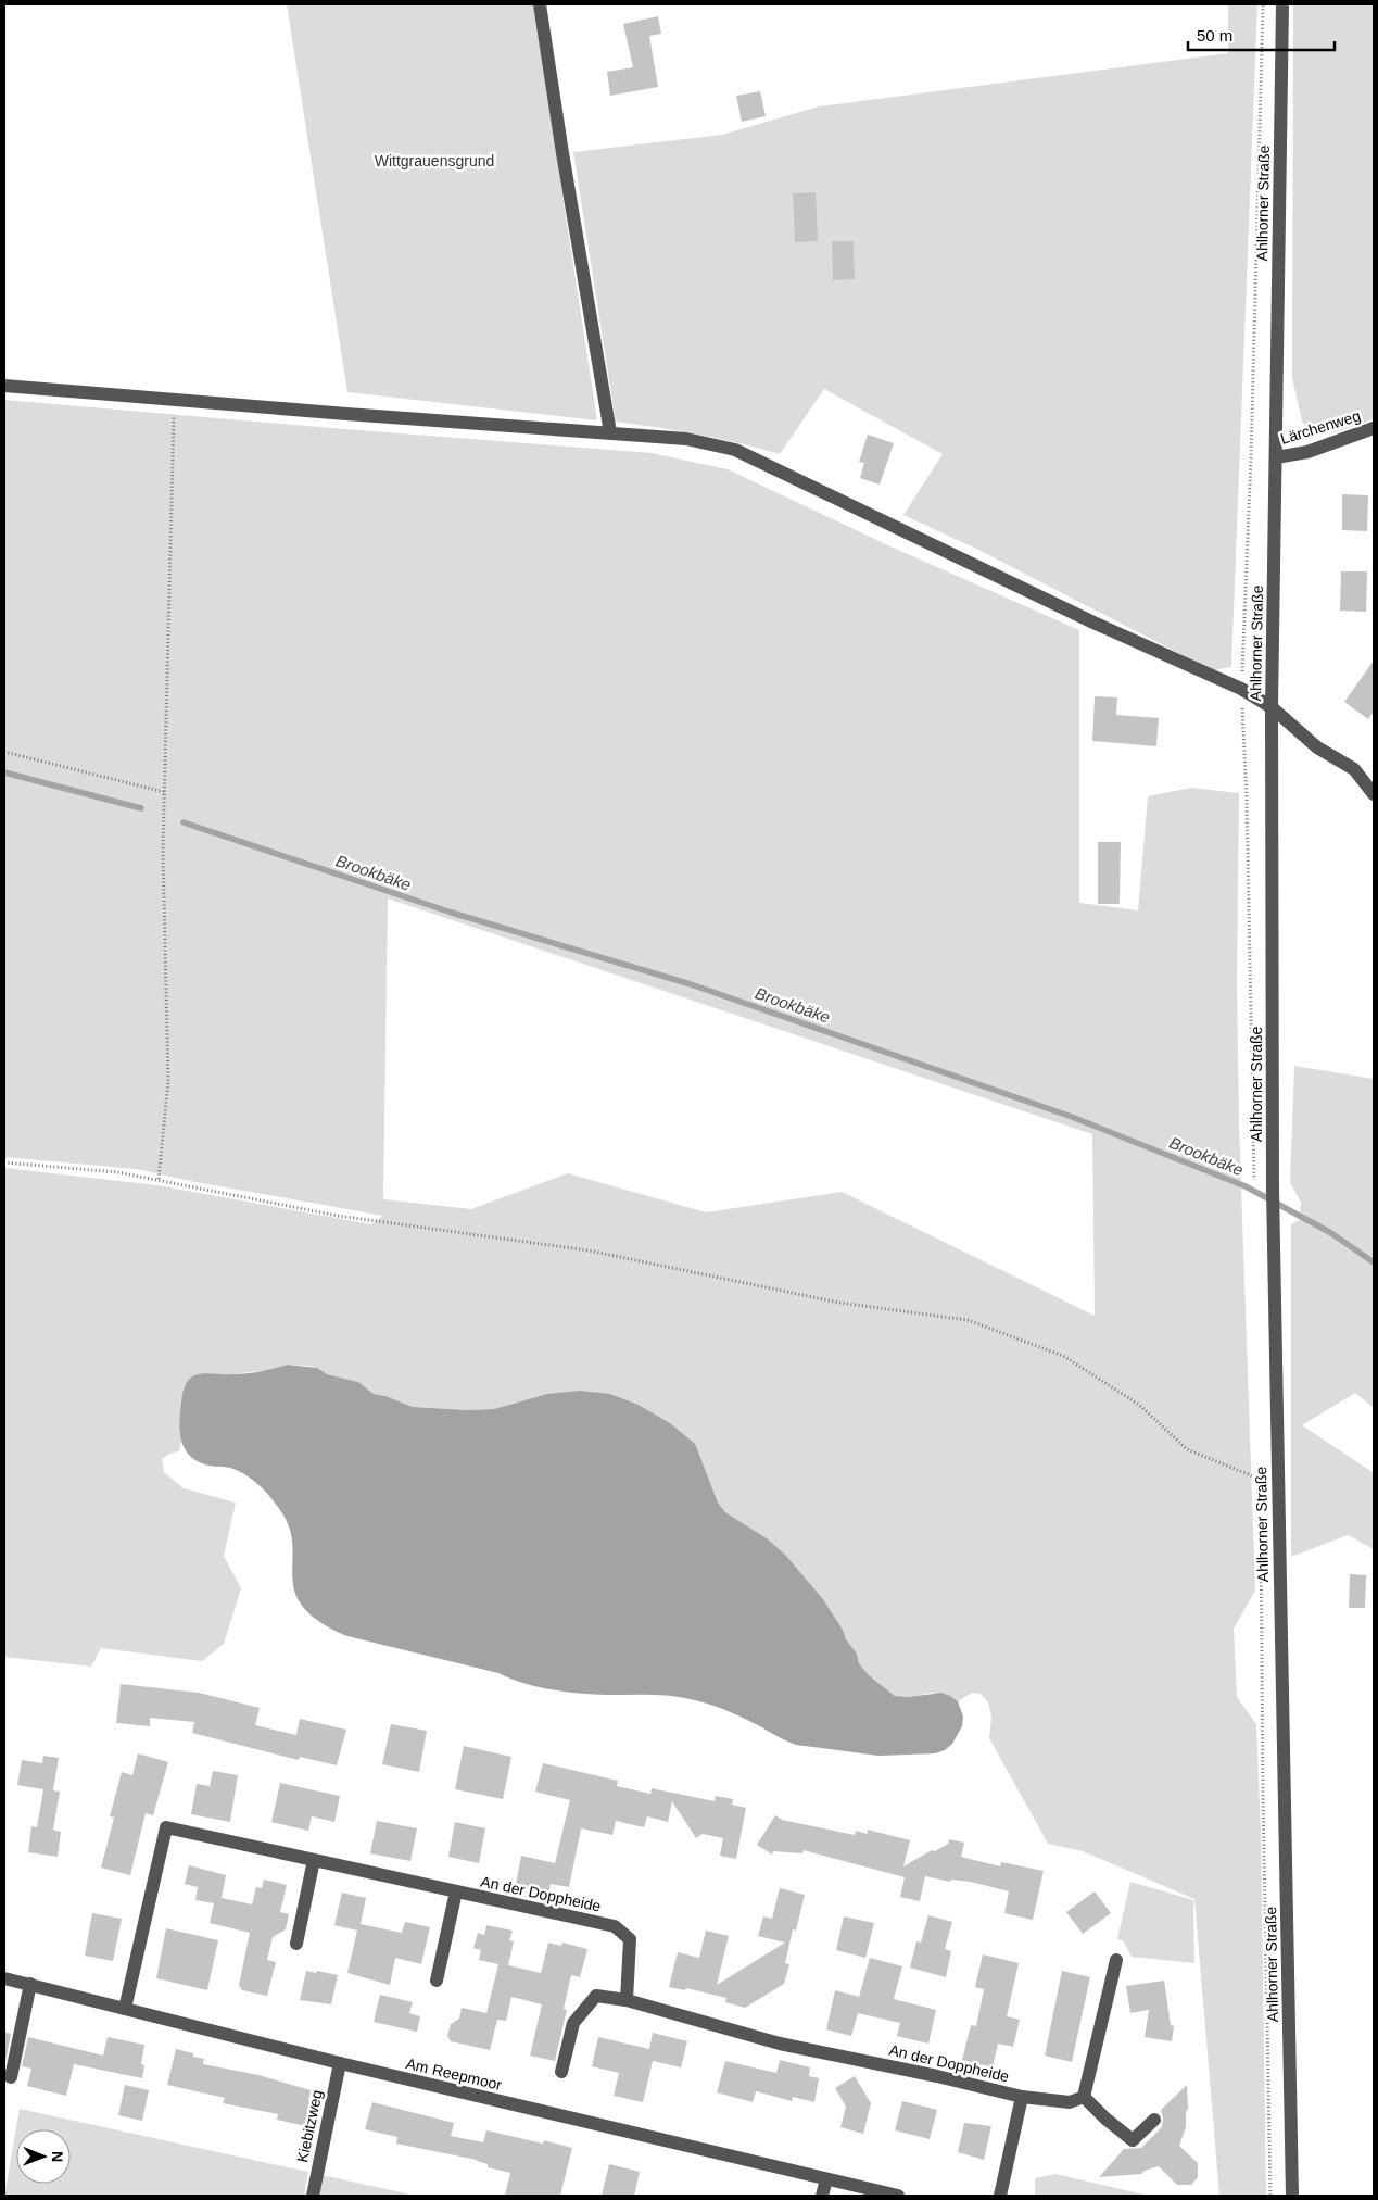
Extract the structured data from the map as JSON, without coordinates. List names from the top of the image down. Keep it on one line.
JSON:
{"streets":{"street":["Ahlhorner Straße","Lärchenweg","An der Doppheide","Am Reepmoor","Kiebitzweg"]},"crossings":[["Ahlhorner Straße","Lärchenweg"],["An der Doppheide","Am Reepmoor"],["Am Reepmoor","Kiebitzweg"]],"water":["Brookbäke"],"parks":["Wittgrauensgrund"],"scale_bar":"50 m","north":"right"}
